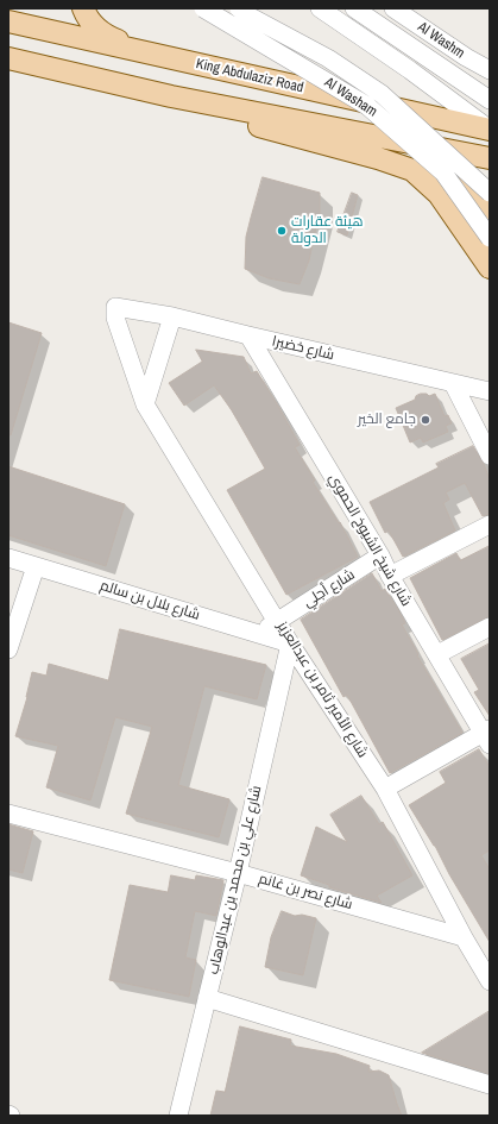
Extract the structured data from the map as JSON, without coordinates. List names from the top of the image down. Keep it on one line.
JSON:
{"streets":{"main road":["King Abdulaziz Road"],"street":["Al Washm","Al Washam","شارع خضيرا","شارع شيخ الشيوخ الحموي","شارع أجلي","شارع بلال بن سالم","شارع الأمير ثامر بن عبدالعزيز","شارع علي بن محمد بن عبدالوهاب","شارع نصر بن غانم"]},"crossings":[["شارع خضيرا","شارع شيخ الشيوخ الحموي"],["شارع خضيرا","شارع الأمير ثامر بن عبدالعزيز"],["شارع شيخ الشيوخ الحموي","شارع أجلي"],["شارع أجلي","شارع بلال بن سالم"],["شارع أجلي","شارع الأمير ثامر بن عبدالعزيز"],["شارع بلال بن سالم","شارع الأمير ثامر بن عبدالعزيز"],["شارع بلال بن سالم","شارع علي بن محمد بن عبدالوهاب"],["شارع الأمير ثامر بن عبدالعزيز","شارع علي بن محمد بن عبدالوهاب"],["شارع الأمير ثامر بن عبدالعزيز","شارع نصر بن غانم"],["شارع علي بن محمد بن عبدالوهاب","شارع نصر بن غانم"]],"places":["هيئة عقارات الدولة","جامع الخير"]}
